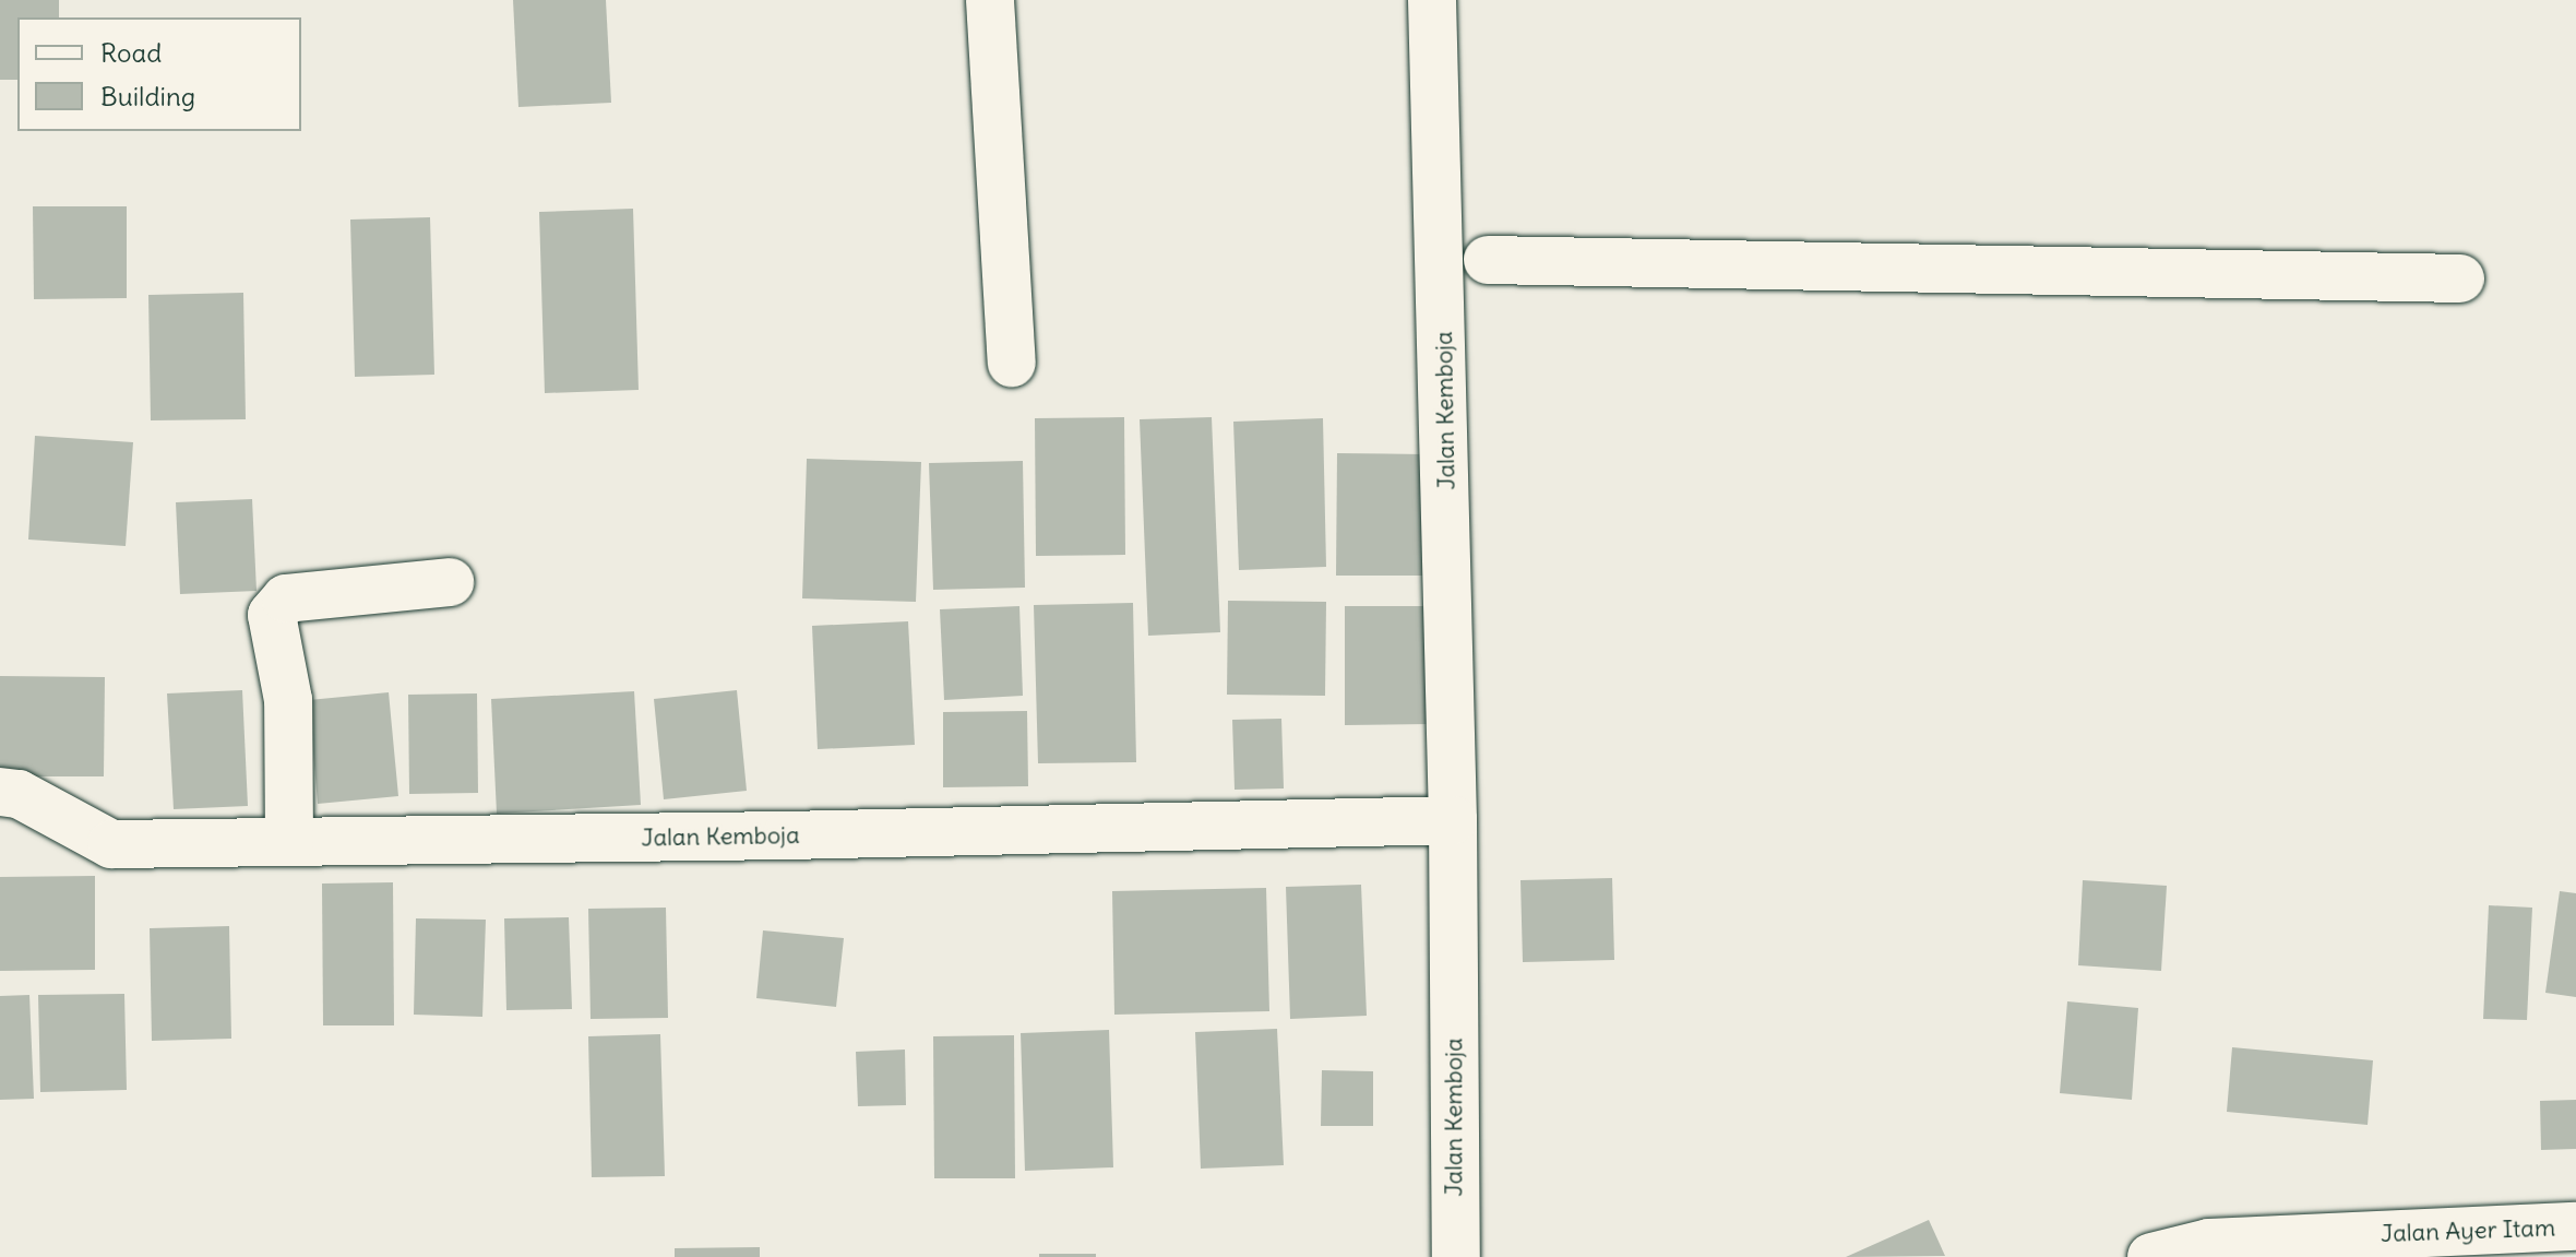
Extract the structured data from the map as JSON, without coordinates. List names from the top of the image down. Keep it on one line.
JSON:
{"streets":{"street":["Jalan Kemboja","Jalan Ayer Itam"]},"legend":["Road","Building"]}
